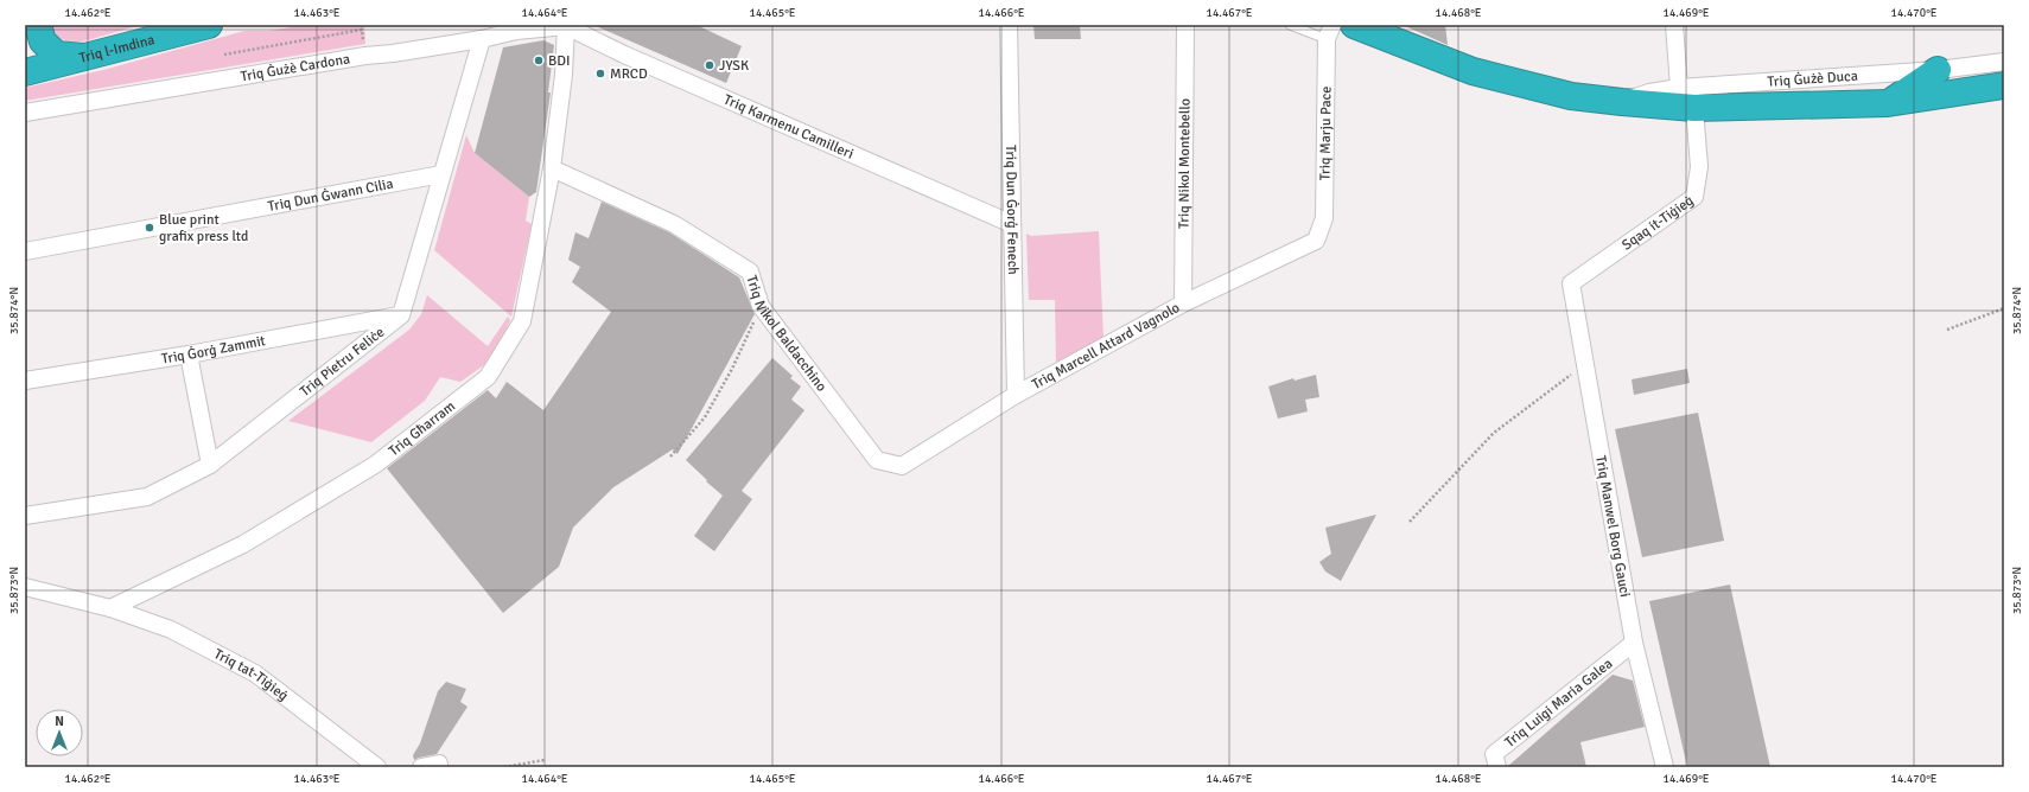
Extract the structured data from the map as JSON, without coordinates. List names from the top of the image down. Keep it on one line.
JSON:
{"streets":{"highway":["Triq l-Imdina","Triq Ġużè Duca"],"street":["Triq Ġużè Cardona","Triq Karmenu Camilleri","Triq Marju Pace","Triq Nikol Montebello","Triq Dun Ġwann Cilia","Triq Dun Ġorġ Fenech","Sqaq it-Tiġieġ","Triq Nikol Baldacchino","Triq Marcell Attard Vagnolo","Triq Ġorġ Zammit","Triq Pietru Feliċe","Triq Għarram","Triq Manwel Borg Gauci","Triq tat-Tiġieġ","Triq Luigi Maria Galea"]},"crossings":[["Triq Ġużè Cardona","Triq Karmenu Camilleri"],["Triq Ġużè Cardona","Triq Għarram"],["Triq Ġużè Duca","Sqaq it-Tiġieġ"],["Triq Karmenu Camilleri","Triq Dun Ġorġ Fenech"],["Triq Karmenu Camilleri","Triq Għarram"],["Triq Marju Pace","Triq Marcell Attard Vagnolo"],["Triq Nikol Montebello","Triq Marcell Attard Vagnolo"],["Triq Dun Ġorġ Fenech","Triq Marcell Attard Vagnolo"],["Sqaq it-Tiġieġ","Triq Manwel Borg Gauci"],["Triq Nikol Baldacchino","Triq Marcell Attard Vagnolo"],["Triq Nikol Baldacchino","Triq Għarram"],["Triq Ġorġ Zammit","Triq Pietru Feliċe"],["Triq Għarram","Triq tat-Tiġieġ"],["Triq Manwel Borg Gauci","Triq Luigi Maria Galea"]],"places":["BDI","JYSK","MRCD","Blue print grafix press ltd"],"north":"top","coordinates":["14.462°E","14.463°E","14.464°E","14.465°E","14.466°E","14.467°E","14.468°E","14.469°E","14.470°E","35.874°N","35.873°N"]}
